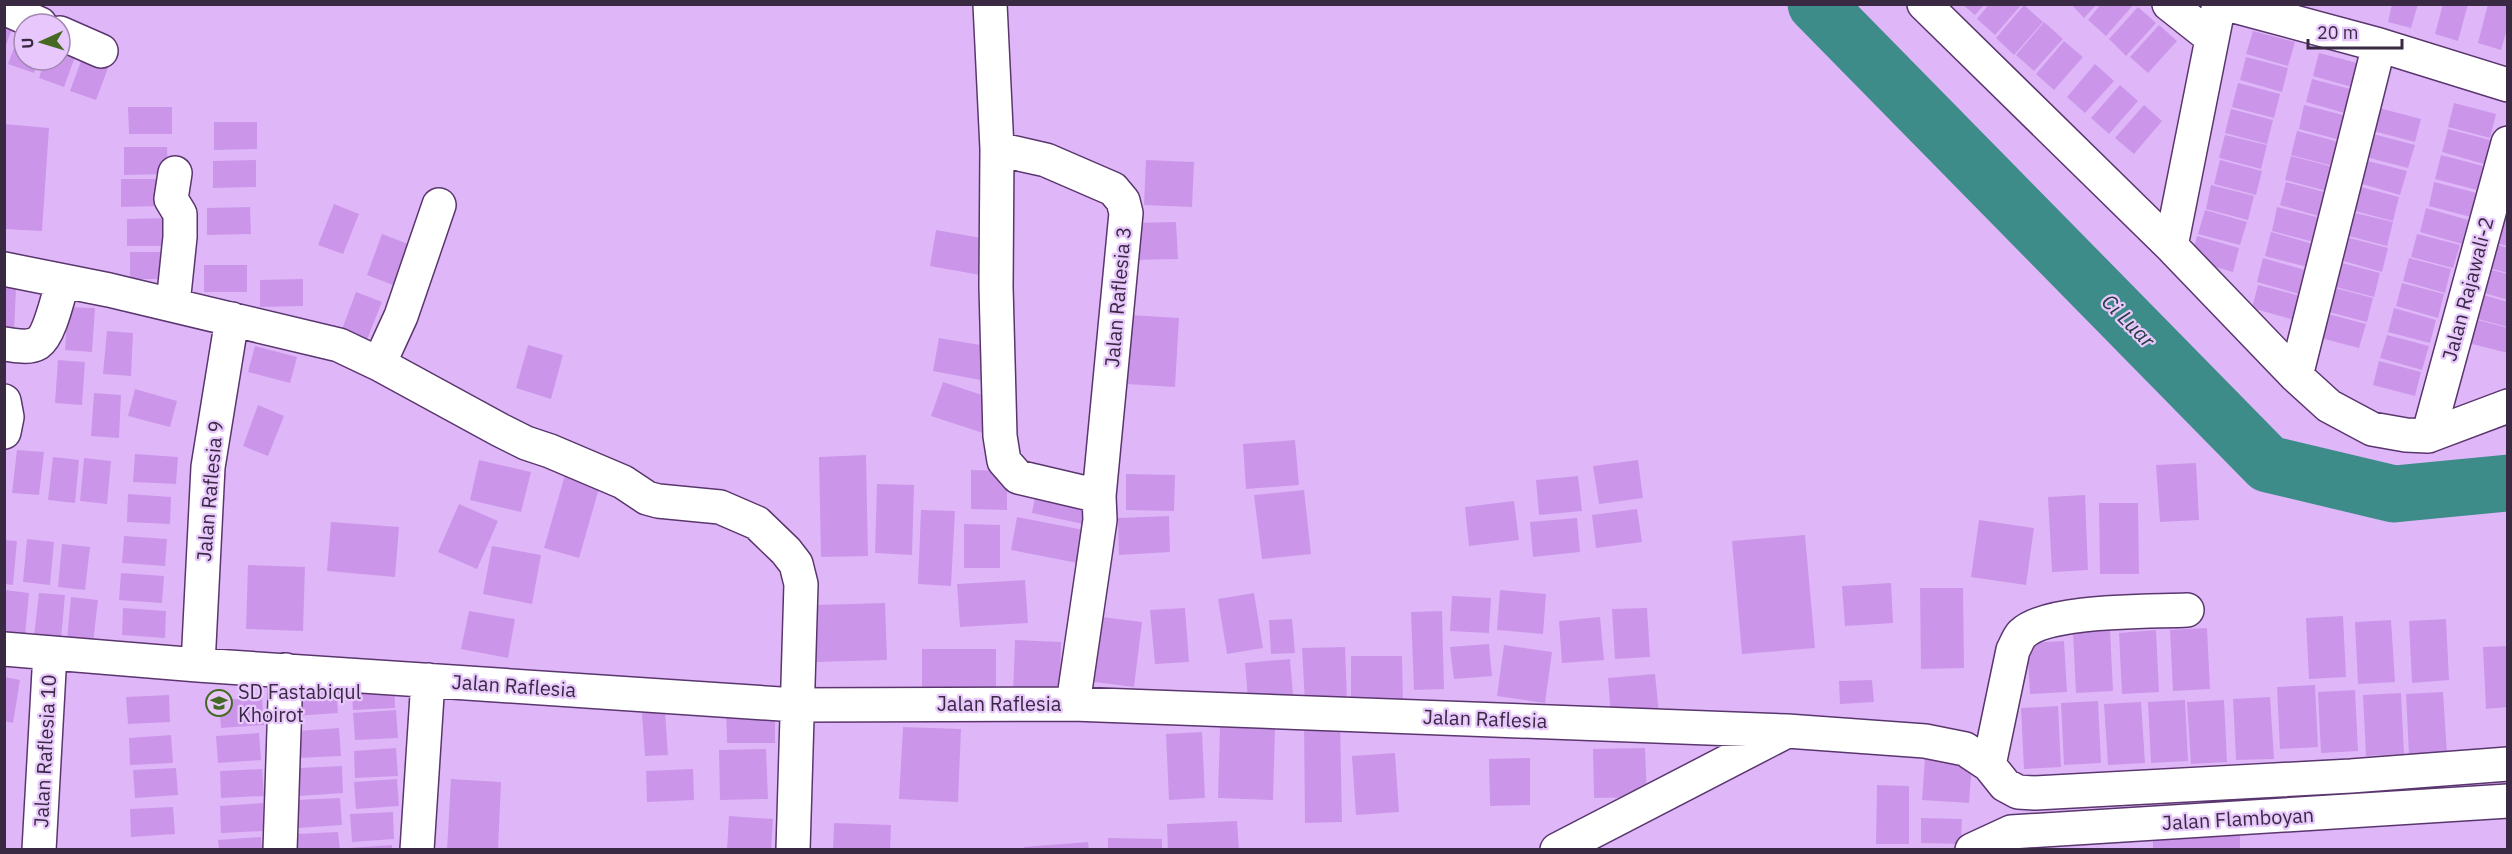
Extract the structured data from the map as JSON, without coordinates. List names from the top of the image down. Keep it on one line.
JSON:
{"streets":{"street":["Jalan Rajawali-2","Jalan Raflesia 3","Jalan Raflesia 9","Jalan Raflesia","Jalan Raflesia 10","Jalan Flamboyan"]},"crossings":[["Jalan Raflesia 3","Jalan Raflesia"],["Jalan Raflesia 9","Jalan Raflesia"],["Jalan Raflesia","Jalan Raflesia 10"]],"water":["Ci Luar"],"places":{"school or university":["SD Fastabiqul Khoirot"]},"scale_bar":"20 m","north":"left"}
